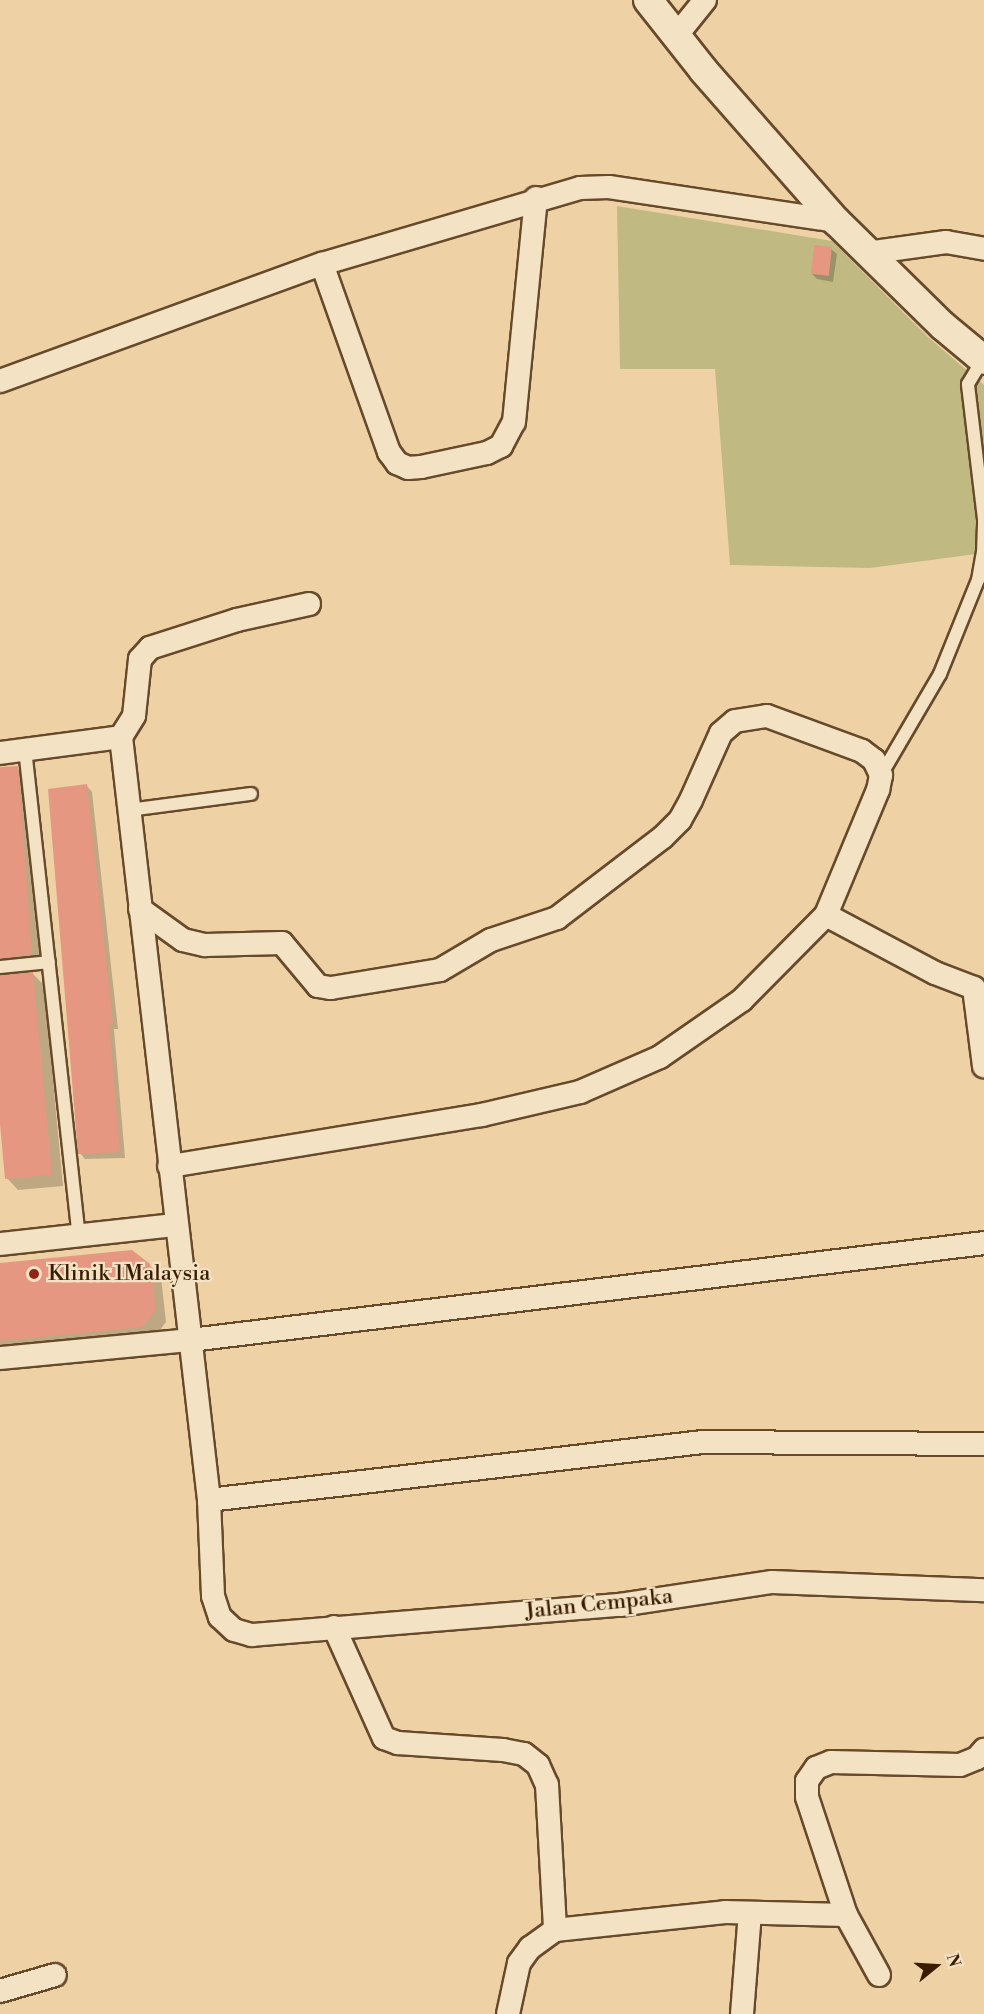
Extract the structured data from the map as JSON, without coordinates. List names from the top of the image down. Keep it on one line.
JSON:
{"streets":{"street":["Jalan Cempaka"]},"places":["Klinik 1Malaysia"],"north":"right"}
